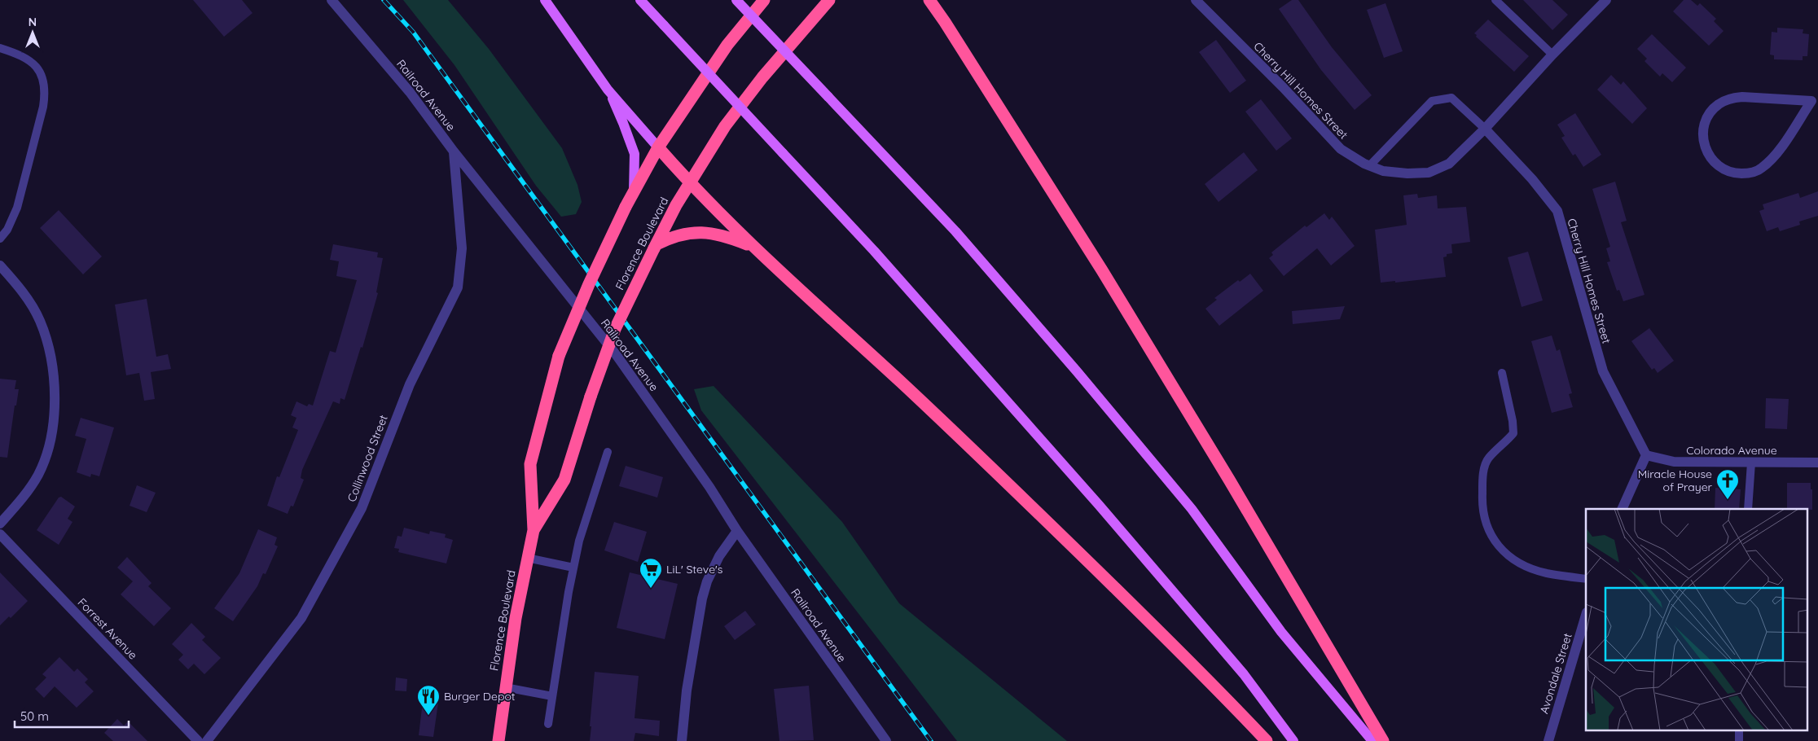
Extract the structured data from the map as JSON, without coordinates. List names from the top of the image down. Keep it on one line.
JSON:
{"streets":{"highway":["Florence Boulevard"],"street":["Cherry Hill Homes Street","Railroad Avenue","Colorado Avenue","Collinwood Street","Forrest Avenue","Avondale Street"]},"crossings":[["Cherry Hill Homes Street","Colorado Avenue"],["Railroad Avenue","Collinwood Street"]],"places":{"church":["Miracle House of Prayer"],"supermarket":["LiL' Steve's"],"restaurant":["Burger Depot"]},"scale_bar":"50 m","north":"top"}
